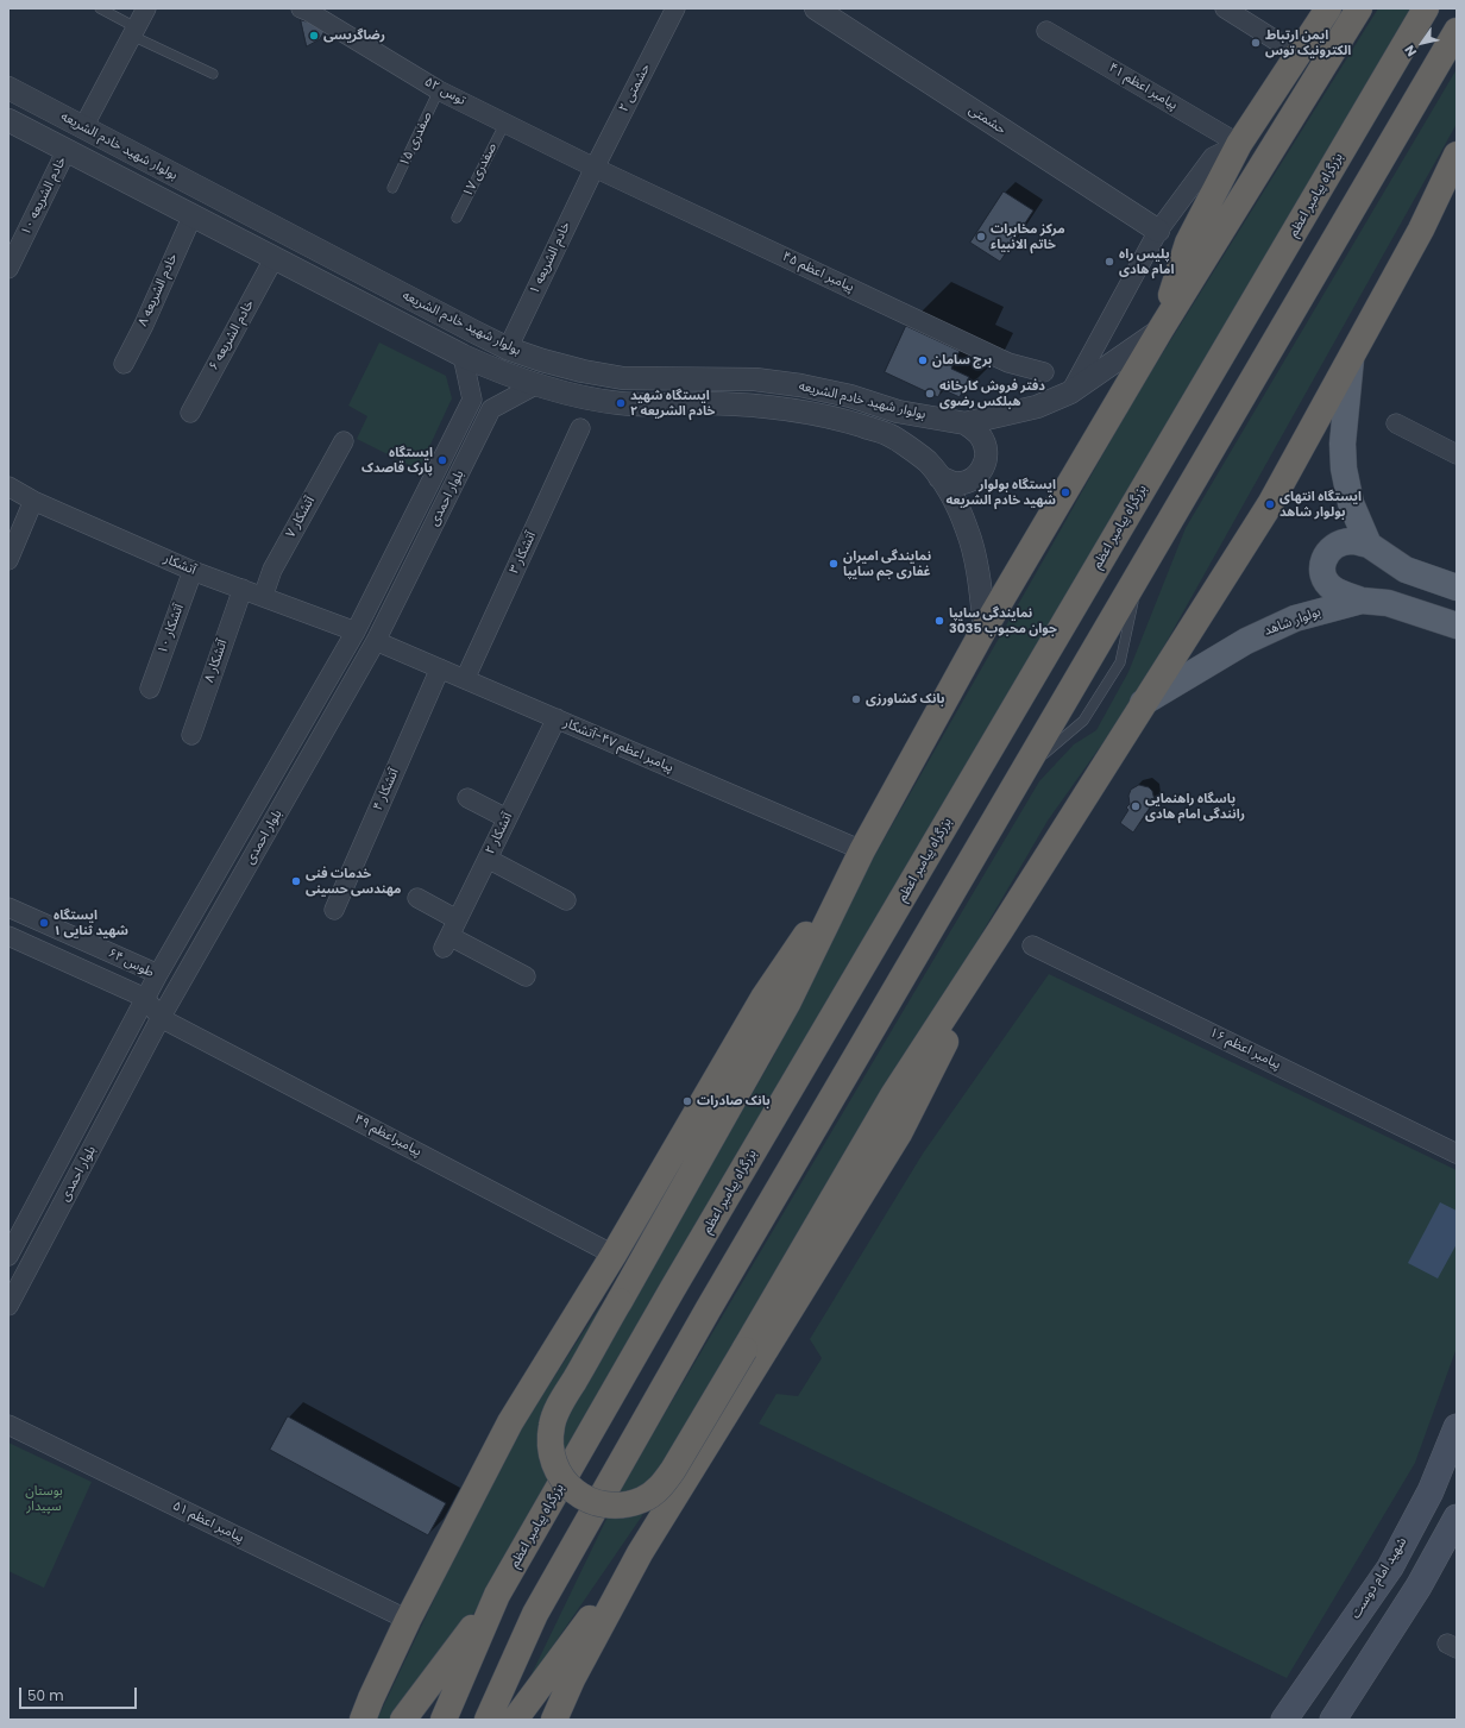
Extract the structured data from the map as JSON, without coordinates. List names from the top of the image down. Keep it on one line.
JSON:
{"streets":{"highway":["بزرگراه پیامبر اعظم"],"main road":["بولوار شاهد","شهید امام دوست"],"street":["پیامبر اعظم ۴۱","حشمتی ۲","توس ۵۲","حشمتی","بولوار شهید خادم الشریعه","خادم الشریعه ۱۰","خادم الشریعه ۱","پیامبر اعظم ۴۵","خادم الشریعه ۸","خادم الشریعه ۶","بلوار احمدی","آتشکار ۷","آتشکار ۳","آتشکار","آتشکار ۱۰","آتشکار ۸","پیامبر اعظم ۴۷-آتشکار","آتشکار ۴","آتشکار ۲","طوس ۶۴","پیامبر اعظم ۱۶","پیامبراعظم ۴۹","پیامبر اعظم ۵۱"],"lane":["صفدری ۱۵","صفدری ۱۷"]},"crossings":[["حشمتی ۲","توس ۵۲"],["حشمتی ۲","خادم الشریعه ۱"],["حشمتی ۲","پیامبر اعظم ۴۵"],["توس ۵۲","صفدری ۱۵"],["توس ۵۲","صفدری ۱۷"],["توس ۵۲","خادم الشریعه ۱"],["توس ۵۲","پیامبر اعظم ۴۵"],["بولوار شهید خادم الشریعه","خادم الشریعه ۱۰"],["بولوار شهید خادم الشریعه","خادم الشریعه ۱"],["بولوار شهید خادم الشریعه","خادم الشریعه ۸"],["بولوار شهید خادم الشریعه","خادم الشریعه ۶"],["خادم الشریعه ۱","پیامبر اعظم ۴۵"],["بلوار احمدی","آتشکار"],["بلوار احمدی","پیامبر اعظم ۴۷-آتشکار"],["بلوار احمدی","طوس ۶۴"],["بلوار احمدی","پیامبراعظم ۴۹"],["آتشکار ۷","آتشکار"],["آتشکار ۳","پیامبر اعظم ۴۷-آتشکار"],["آتشکار","آتشکار ۱۰"],["آتشکار","آتشکار ۸"],["پیامبر اعظم ۴۷-آتشکار","آتشکار ۴"],["پیامبر اعظم ۴۷-آتشکار","آتشکار ۲"],["طوس ۶۴","پیامبراعظم ۴۹"]],"parks":["بوستان سپیدار"],"places":["رضاگریسی","ایمن ارتباط الکترونیک توس","مرکز مخابرات خاتم الانبیاء","پلیس راه امام هادی","برج سامان","دفتر فروش کارخانه هبلکس رضوی","ایستگاه شهید خادم الشریعه ۲","ایستگاه پارک قاصدک","ایستگاه بولوار شهید خادم الشریعه","ایستگاه انتهای بولوار شاهد","نمایندگی امیران غفاری جم سایپا","نمایندگی سایپا جوان محبوب 3035","بانک کشاورزی","پاسگاه راهنمایی رانندگی امام هادی","خدمات فنی مهندسی حسینی","ایستگاه شهید ثنایی ۱","بانک صادرات"],"scale_bar":"50 m","north":"bottom left"}
